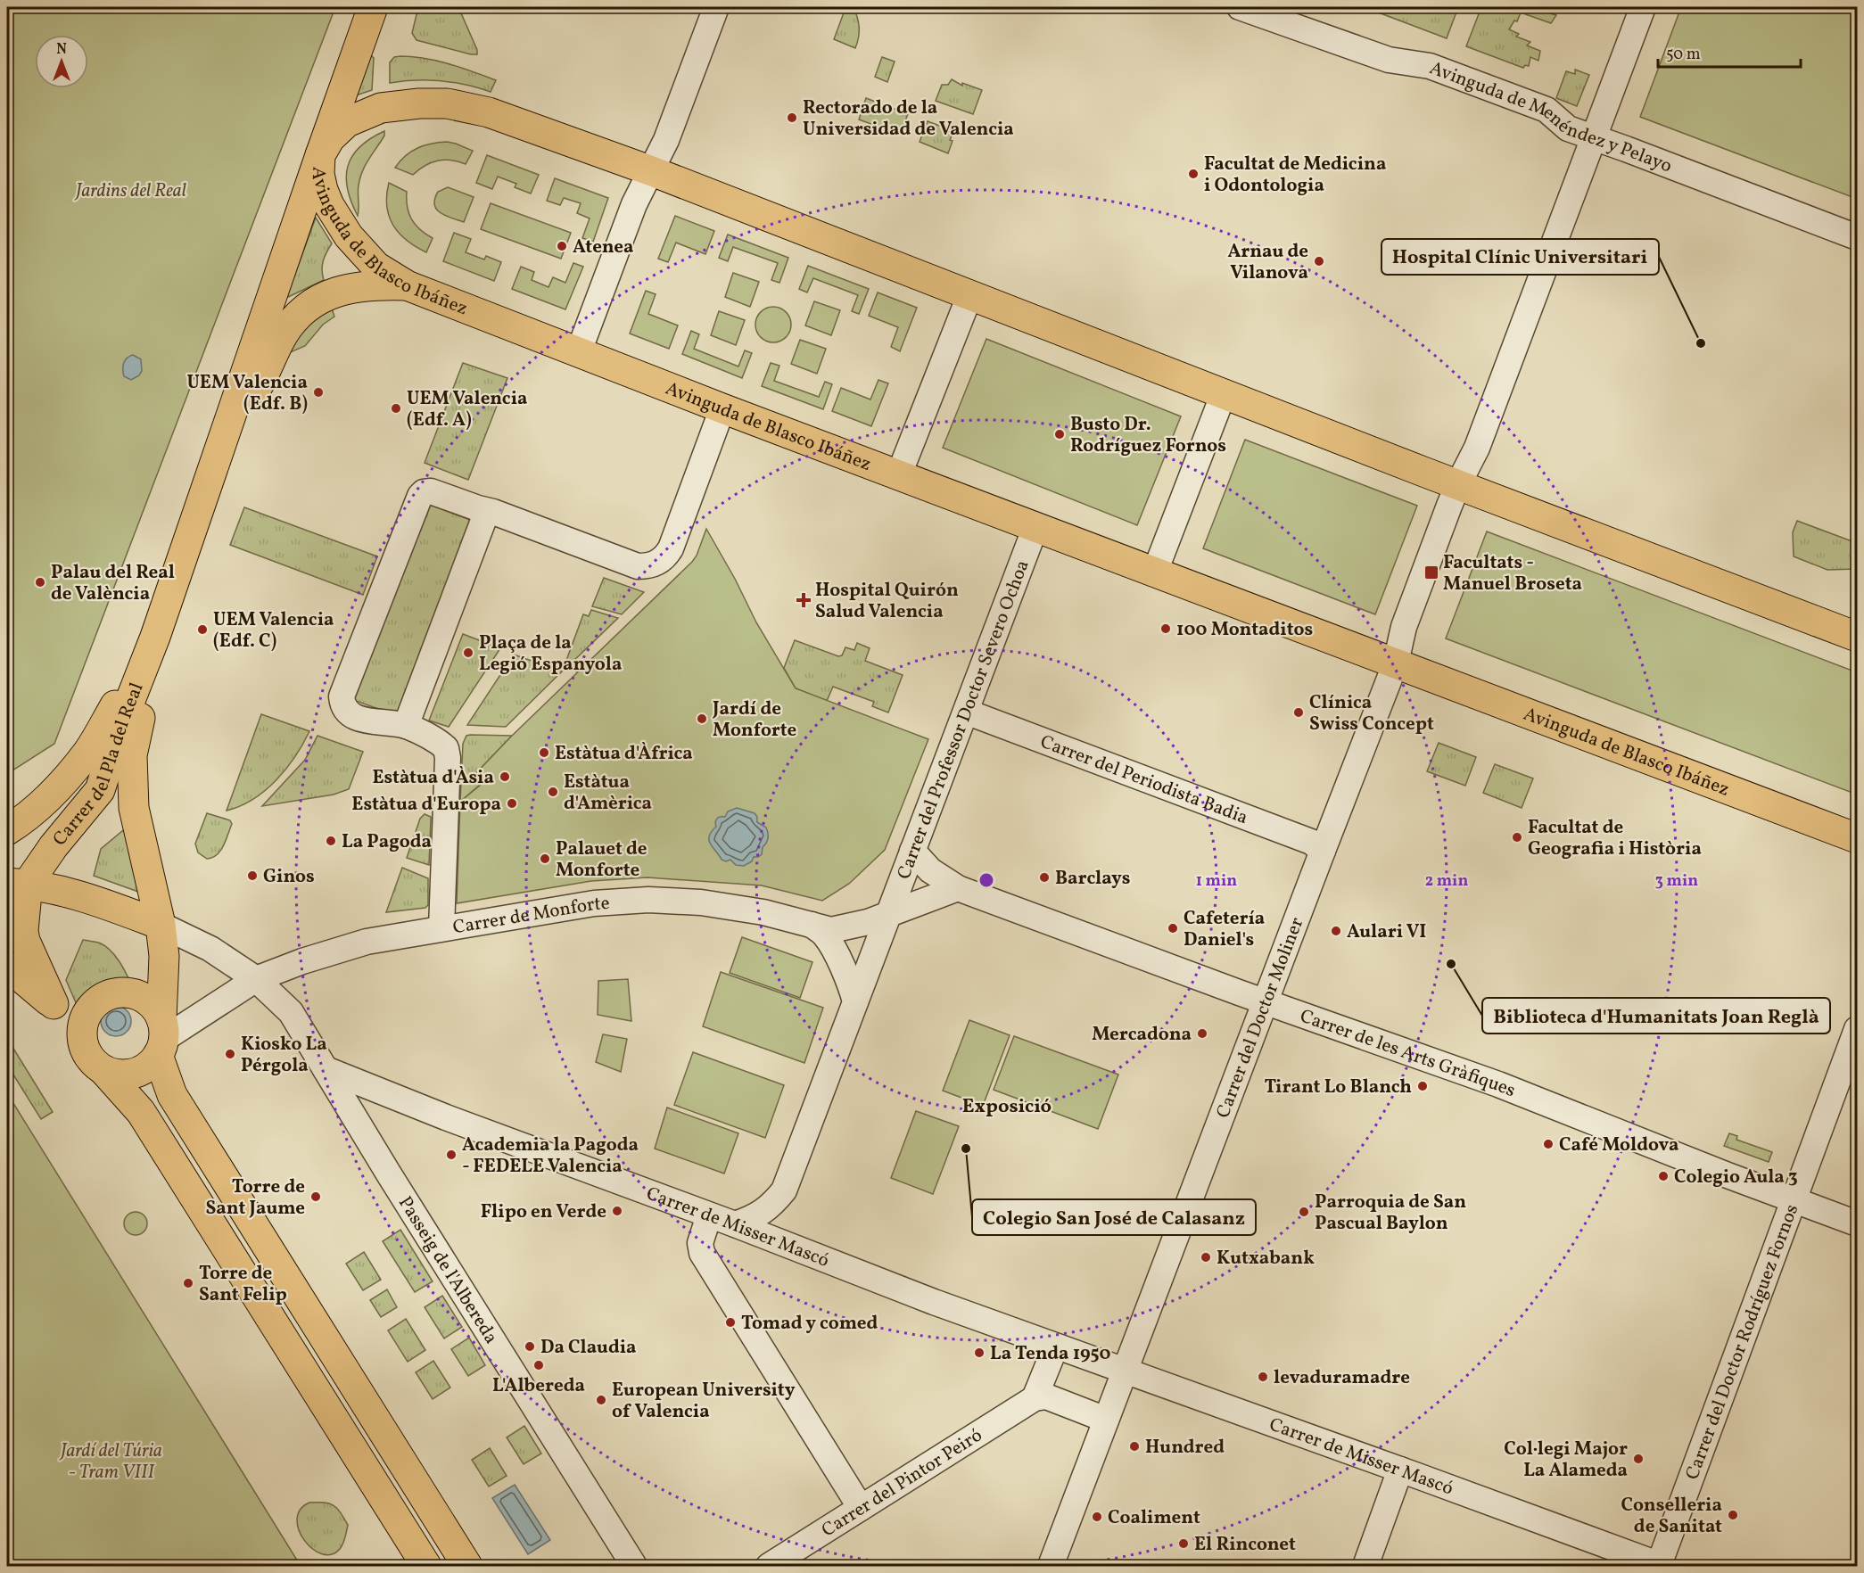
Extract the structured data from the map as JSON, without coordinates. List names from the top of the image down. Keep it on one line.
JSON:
{"streets":{"main road":["Avinguda de Blasco Ibáñez","Carrer del Pla del Real"],"street":["Avinguda de Menéndez y Pelayo","Carrer del Professor Doctor Severo Ochoa","Carrer del Periodista Badia","Carrer de Monforte","Carrer del Doctor Moliner","Carrer de les Arts Gràfiques","Carrer de Misser Mascó","Passeig de l'Albereda","Carrer del Doctor Rodríguez Fornos","Carrer del Pintor Peiró"]},"crossings":[["Avinguda de Blasco Ibáñez","Carrer del Professor Doctor Severo Ochoa"],["Avinguda de Blasco Ibáñez","Carrer del Doctor Moliner"],["Carrer del Professor Doctor Severo Ochoa","Carrer del Periodista Badia"],["Carrer del Professor Doctor Severo Ochoa","Carrer de les Arts Gràfiques"],["Carrer del Professor Doctor Severo Ochoa","Carrer de Misser Mascó"],["Carrer del Periodista Badia","Carrer del Doctor Moliner"],["Carrer de Monforte","Passeig de l'Albereda"],["Carrer del Doctor Moliner","Carrer de les Arts Gràfiques"],["Carrer del Doctor Moliner","Carrer de Misser Mascó"],["Carrer de les Arts Gràfiques","Carrer del Doctor Rodríguez Fornos"],["Carrer de Misser Mascó","Passeig de l'Albereda"],["Carrer de Misser Mascó","Carrer del Doctor Rodríguez Fornos"]],"districts":["Exposició"],"parks":["Jardins del Real","Jardí del Túria - Tram VIII"],"places":{"other":["Rectorado de la Universidad de Valencia","Facultat de Medicina i Odontologia","Atenea","Arnau de Vilanova","Hospital Clínic Universitari","UEM Valencia (Edf. B)","UEM Valencia (Edf. A)","Busto Dr. Rodríguez Fornos","Palau del Real de València","100 Montaditos","UEM Valencia (Edf. C)","Plaça de la Legió Espanyola","Clínica Swiss Concept","Jardí de Monforte","Estàtua d'Àfrica","Estàtua d'Àsia","Estàtua d'Amèrica","Estàtua d'Europa","Facultat de Geografia i Història","La Pagoda","Palauet de Monforte","Ginos","Barclays","Cafetería Daniel's","Aulari VI","Biblioteca d'Humanitats Joan Reglà","Mercadona","Kiosko La Pérgola","Tirant Lo Blanch","Café Moldova","Colegio San José de Calasanz","Academia la Pagoda - FEDELE Valencia","Colegio Aula 3","Torre de Sant Jaume","Flipo en Verde","Parroquia de San Pascual Baylon","Kutxabank","Torre de Sant Felip","Tomad y comed","Da Claudia","La Tenda 1950","L'Albereda","levaduramadre","European University of Valencia","Hundred","Col·legi Major La Alameda","Conselleria de Sanitat","Coaliment","El Rinconet"],"transit":["Facultats - Manuel Broseta"],"health":["Hospital Quirón Salud Valencia"]},"scale_bar":"50 m","north":"top","rings":["1 min","2 min","3 min"]}
